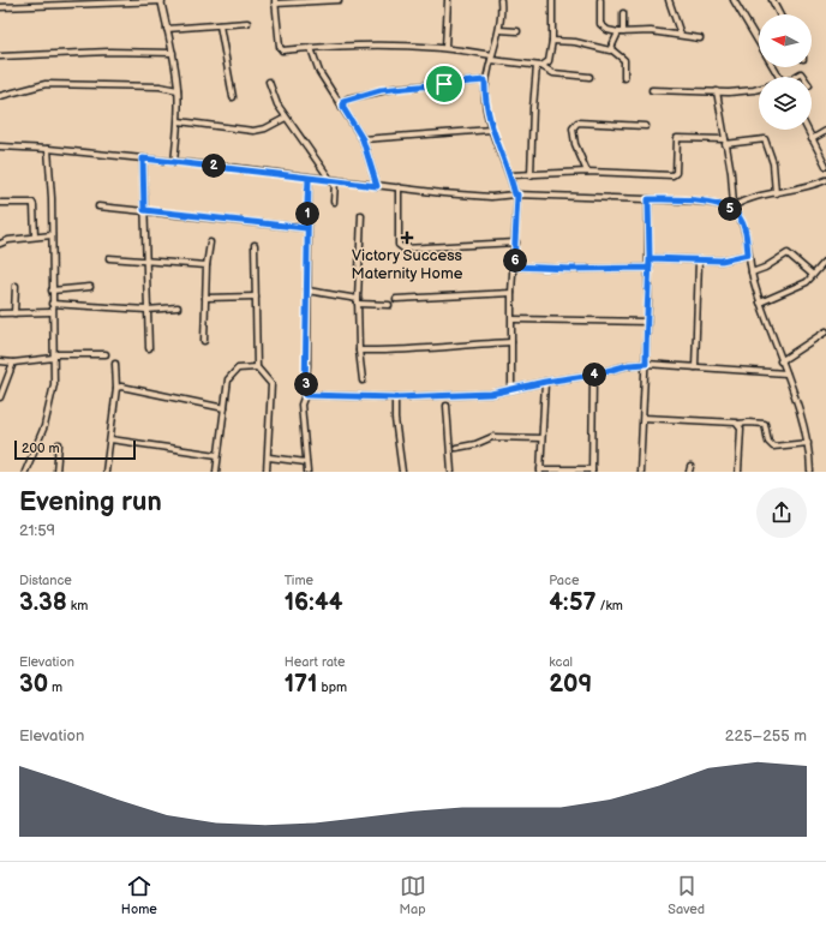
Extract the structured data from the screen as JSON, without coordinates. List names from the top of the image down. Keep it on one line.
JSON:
{"places":{"health":["Victory Success Maternity Home"]},"scale_bar":"200 m","north":"left","page":{"pins":["2","5","1","6","4","3"],"scale":"200 m","heading":["Evening run","21:59"],"stats":[["Distance","3.38 km"],["Time","16:44"],["Pace","4:57 /km"],["Elevation","30 m"],["Heart rate","171 bpm"],["kcal","209"]],"chart":["Elevation","225–255 m"],"tabs":["Home","Map","Saved"]}}
